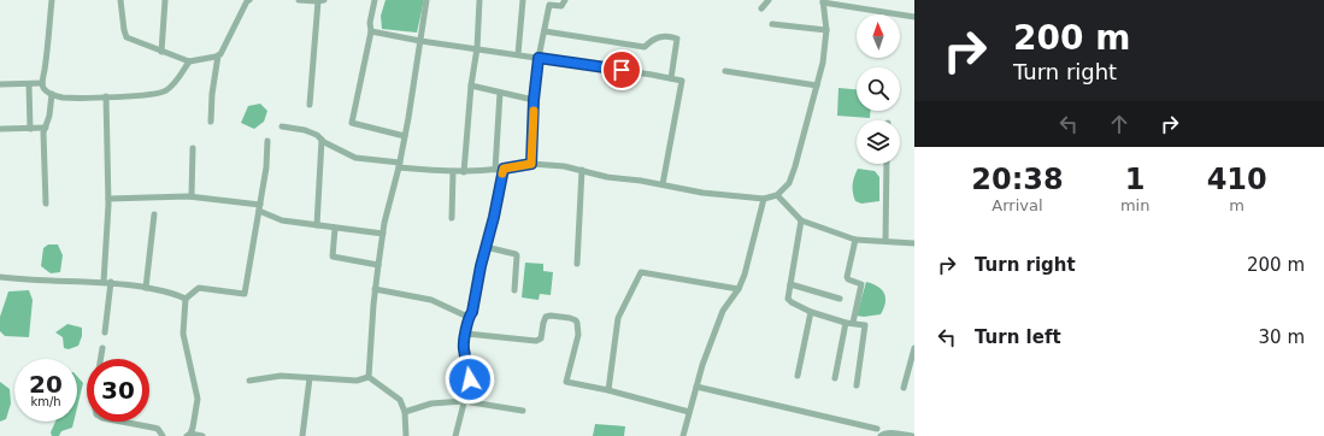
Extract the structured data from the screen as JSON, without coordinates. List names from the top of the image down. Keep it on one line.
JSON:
{"north":"top","page":{"turn":["200 m","Turn right"],"eta":["20:38","Arrival","1","min","410","m"],"list":[{"name":"Turn right","value":"200 m"},{"name":"Turn left","value":"30 m"}],"speed":"20 km/h","limit":"30"}}
